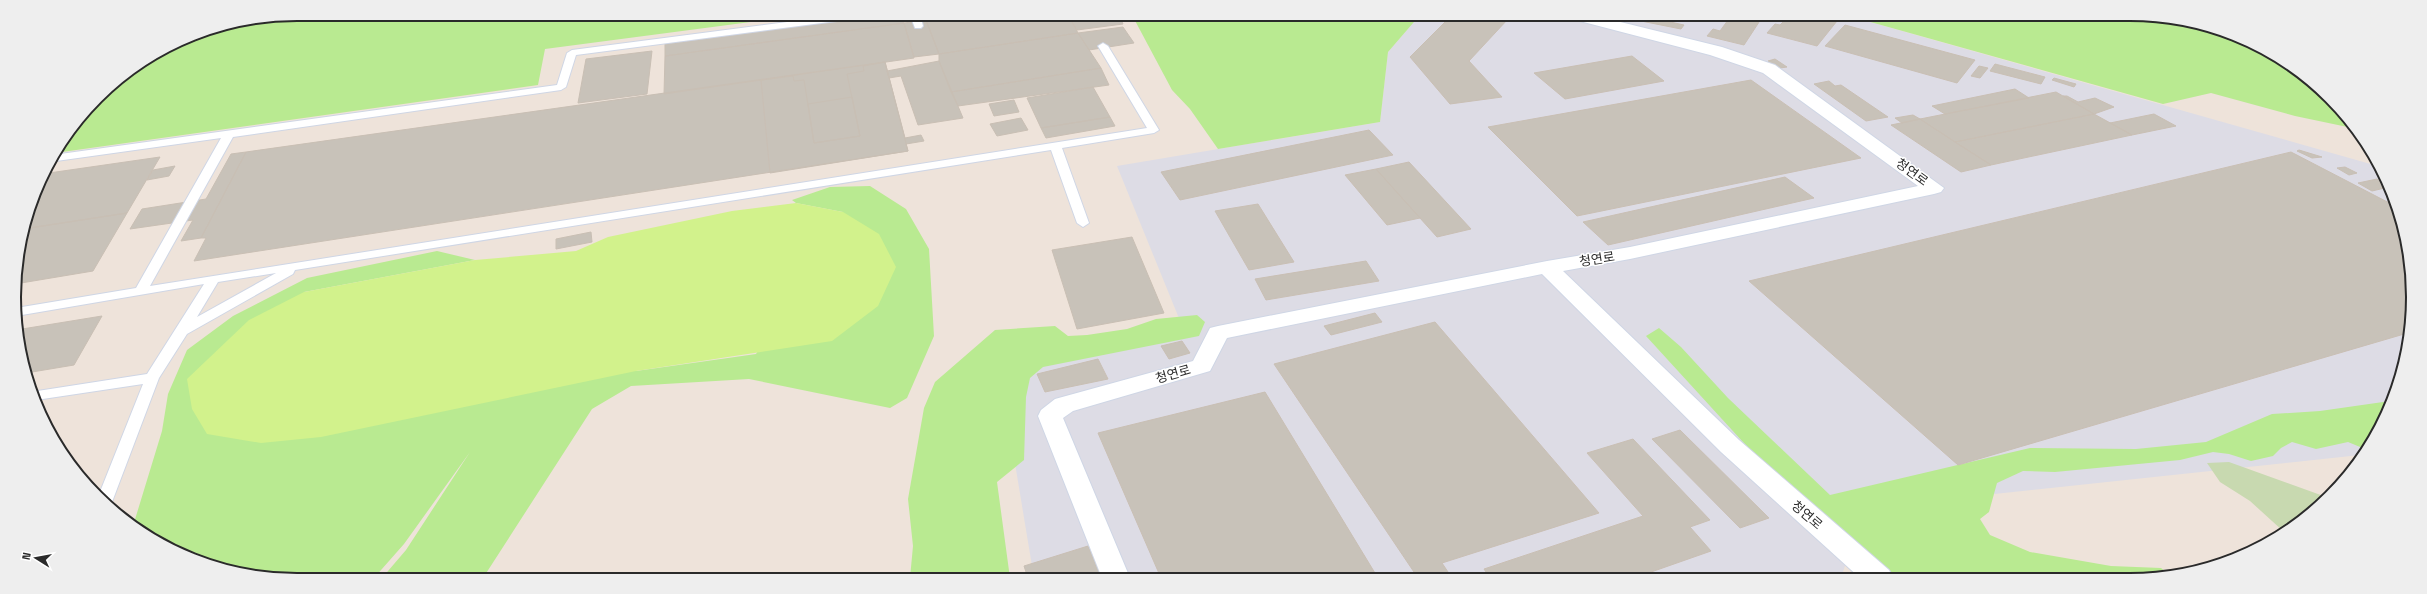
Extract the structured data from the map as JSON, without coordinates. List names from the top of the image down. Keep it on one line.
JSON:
{"streets":{"street":["청연로"]},"north":"left"}
